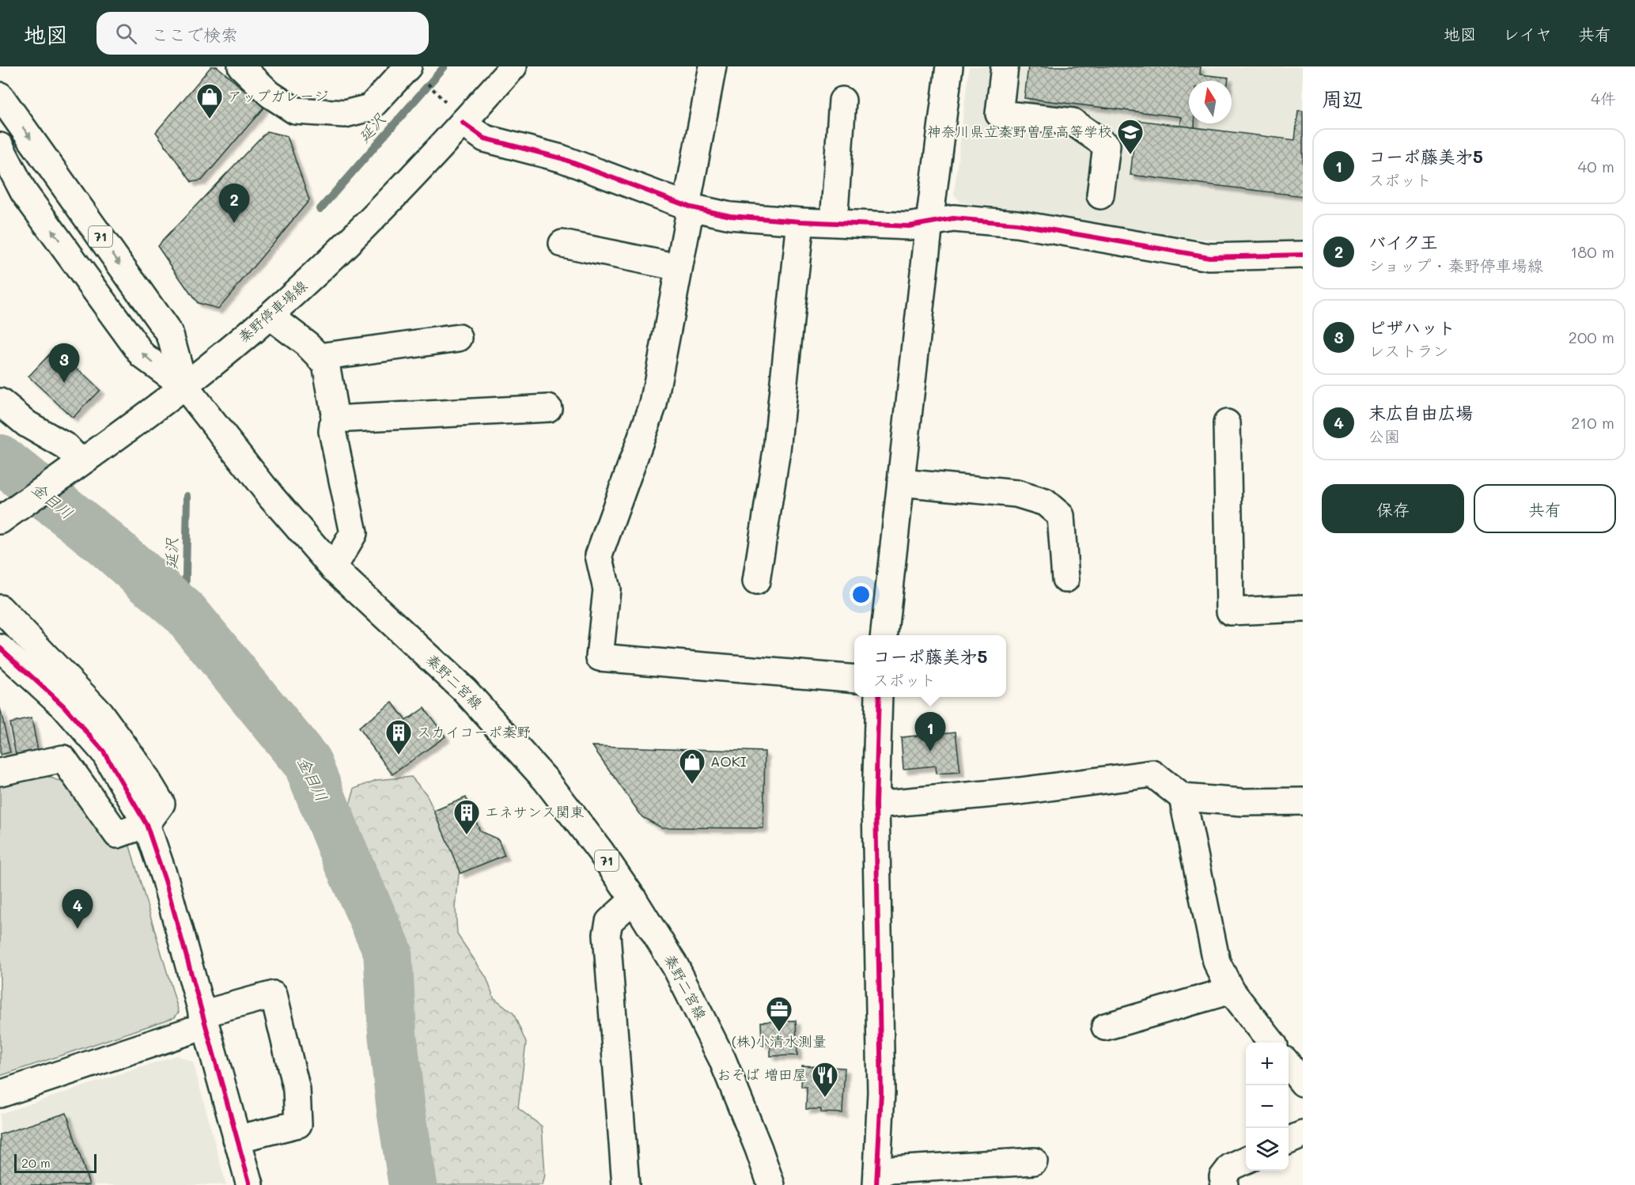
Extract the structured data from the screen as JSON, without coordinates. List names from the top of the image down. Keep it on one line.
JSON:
{"streets":{"street":["71","秦野停車場線","秦野二宮線"]},"crossings":[["71","秦野停車場線"],["71","秦野二宮線"],["秦野停車場線","秦野二宮線"]],"water":["延沢","金目川"],"places":{"shop":["アップガレージ","AOKI"],"school or university":["神奈川県立秦野曽屋高等学校"],"building":["スカイコーポ秦野","エネサンス関東"],"office":["(株)小清水測量"],"restaurant":["おそば 増田屋"]},"scale_bar":"20 m","north":"top","page":{"header":"地図","search":"ここで検索","nav":["地図","レイヤ","共有"],"heading":["周辺","4件"],"list":[{"mark":"1","name":"コーポ藤美㐧5","note":"スポット","value":"40 m"},{"mark":"2","name":"バイク王","note":"ショップ · 秦野停車場線","value":"180 m"},{"mark":"3","name":"ピザハット","note":"レストラン","value":"200 m"},{"mark":"4","name":"末広自由広場","note":"公園","value":"210 m"}],"pins":["2","3","1","4"],"buttons":["保存","共有"],"popup":["コーポ藤美㐧5","スポット"],"map_buttons":["+","−"],"scale":"20 m"}}
